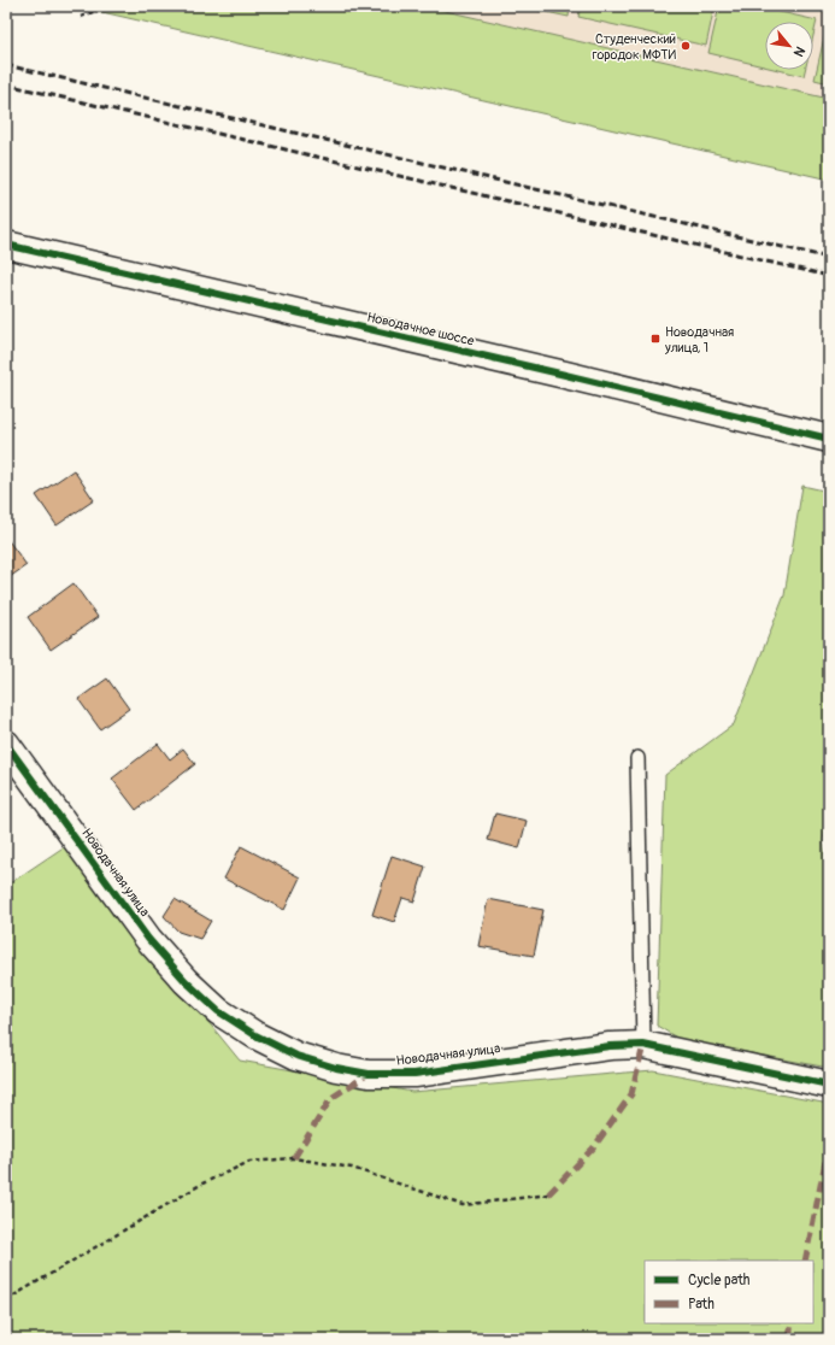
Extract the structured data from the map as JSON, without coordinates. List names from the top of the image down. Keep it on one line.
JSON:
{"streets":{"street":["Новодачное шоссе","Новодачная улица"]},"places":{"other":["Студенческий городок МФТИ"],"transit":["Новодачная улица, 1"]},"legend":["Cycle path","Path"],"north":"bottom right"}
